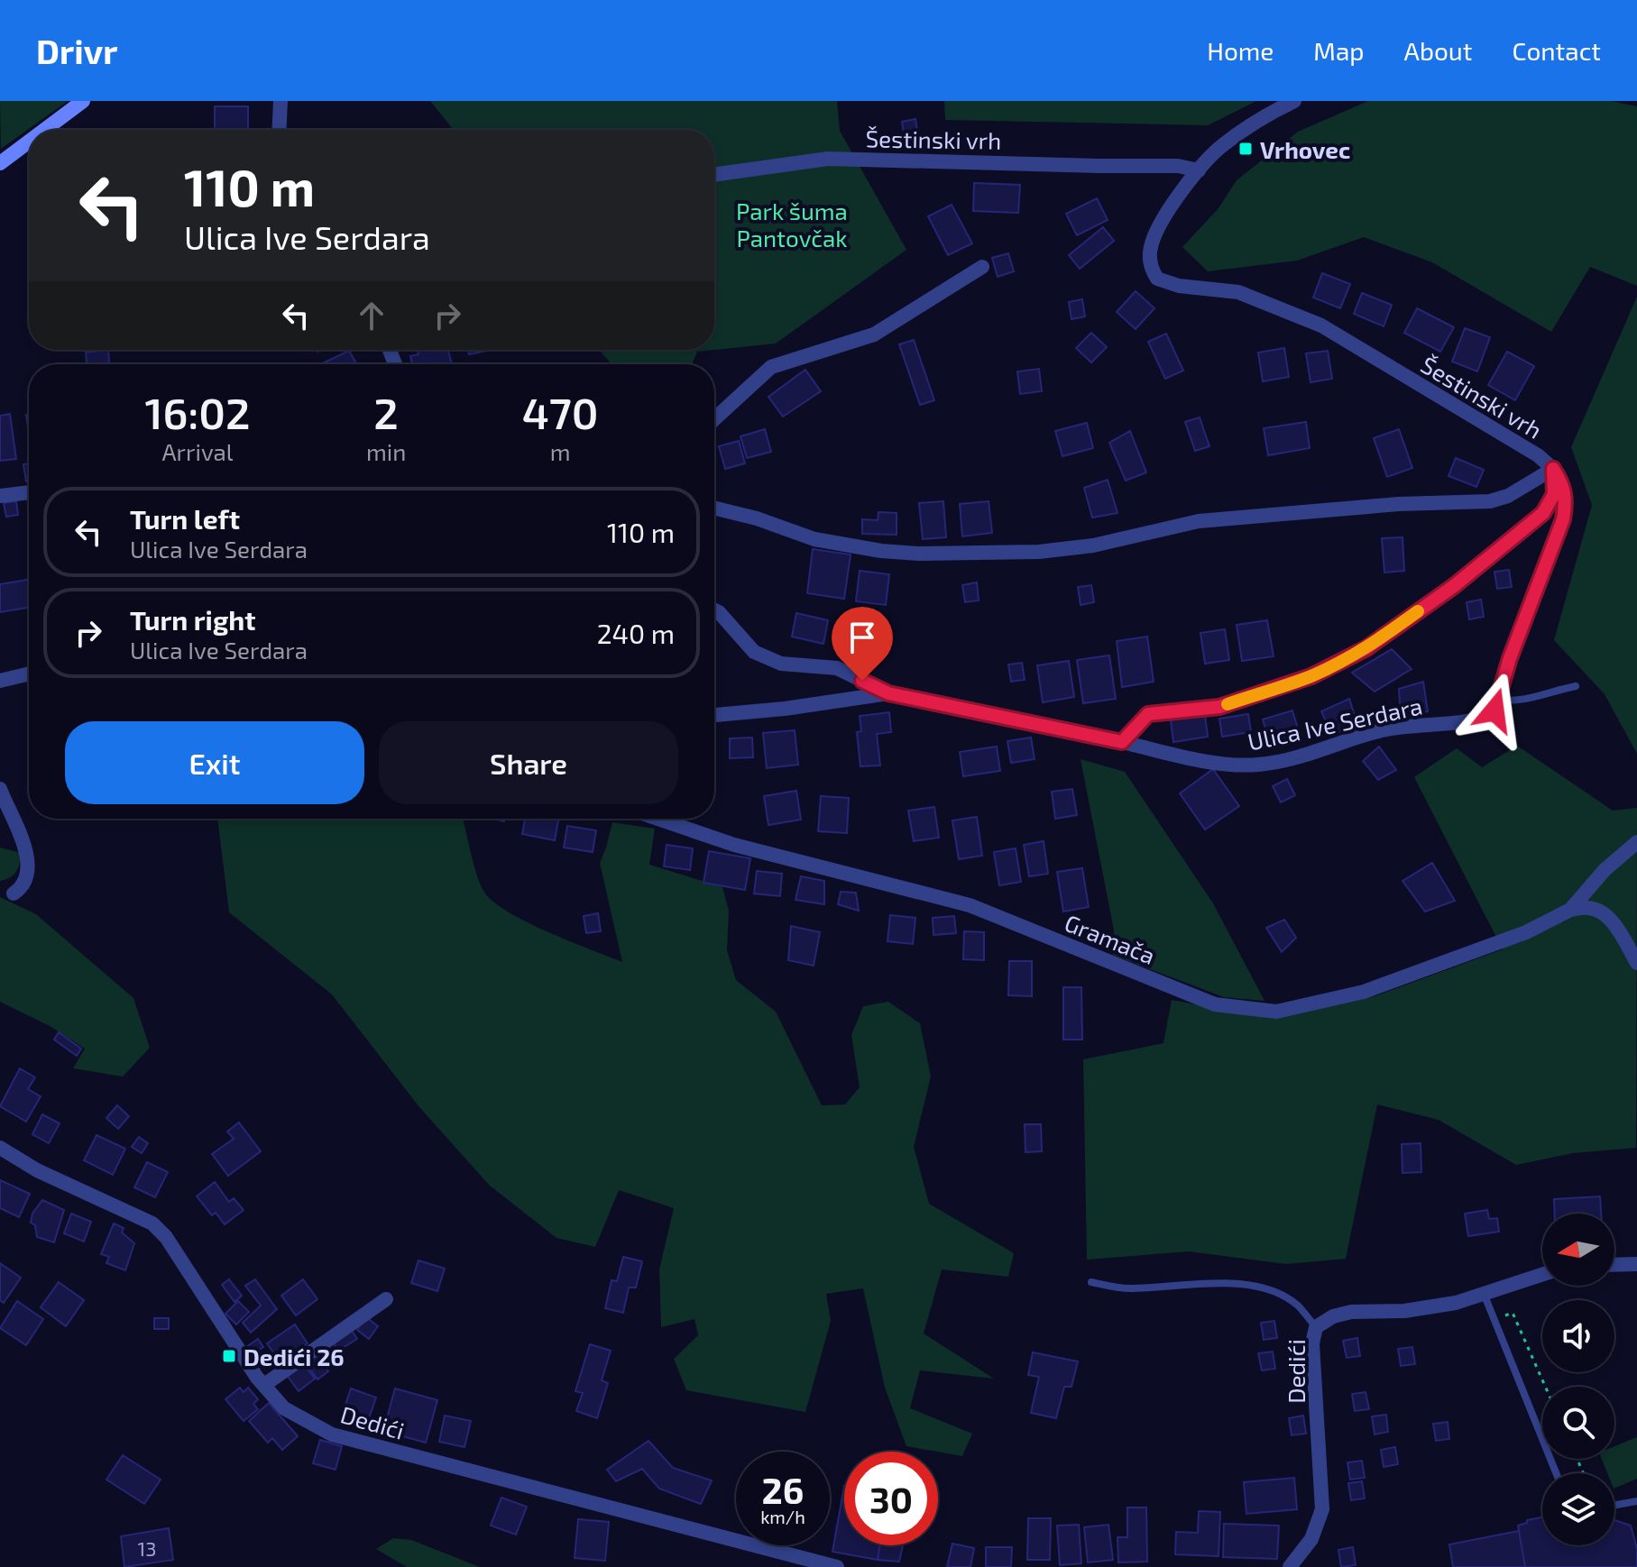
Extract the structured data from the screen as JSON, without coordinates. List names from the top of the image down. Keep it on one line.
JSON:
{"streets":{"street":["Šestinski vrh","Ulica Ive Serdara","Gramača","Dedići"]},"crossings":[["Šestinski vrh","Ulica Ive Serdara"]],"parks":["Park šuma Pantovčak"],"places":{"transit":["Vrhovec","Dedići 26"]},"house_numbers":["13"],"north":"left","page":{"header":"Drivr","nav":["Home","Map","About","Contact"],"turn":["110 m","Ulica Ive Serdara"],"eta":["16:02","Arrival","2","min","470","m"],"list":[{"name":"Turn left","note":"Ulica Ive Serdara","value":"110 m"},{"name":"Turn right","note":"Ulica Ive Serdara","value":"240 m"}],"buttons":["Exit","Share"],"speed":"26 km/h","limit":"30"}}
